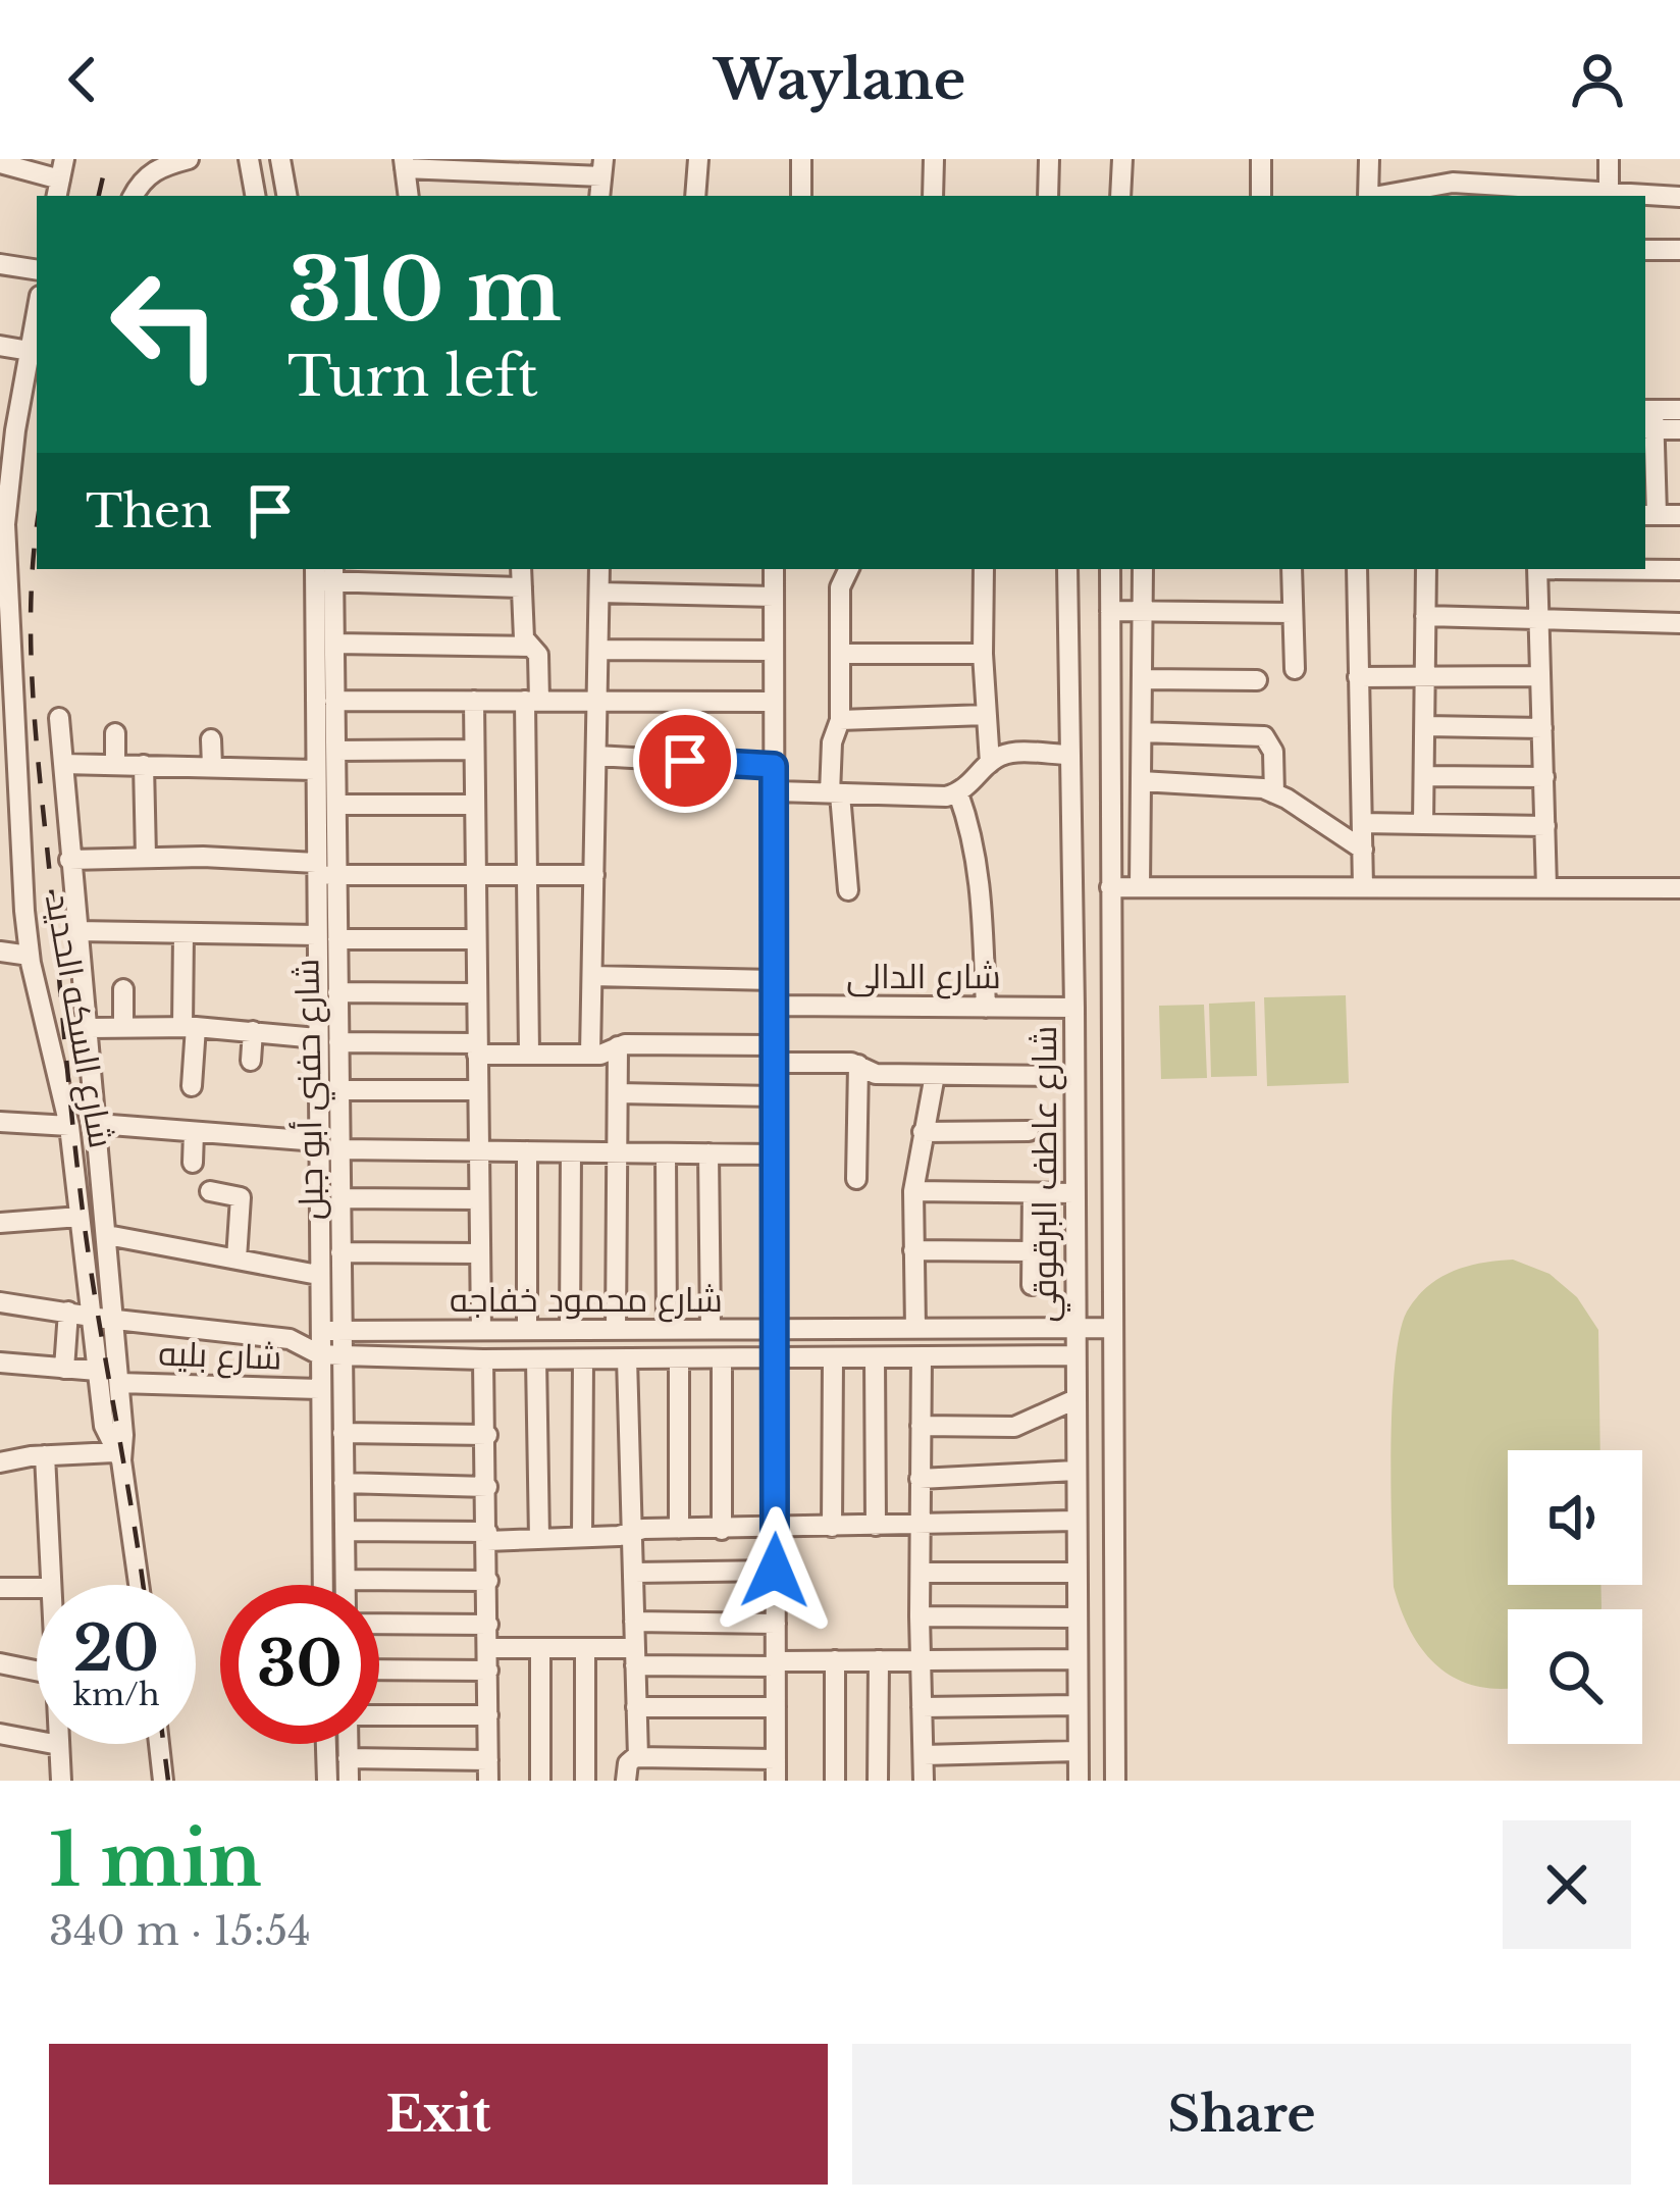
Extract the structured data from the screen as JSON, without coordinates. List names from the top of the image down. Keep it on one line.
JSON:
{"streets":{"street":["شارع الدالى","شارع السكه الحديد","شارع حفني أبو جبل","شارع عاطف البرقوقي","شارع محمود خفاجه","شارع بليه"]},"crossings":[["شارع الدالى","شارع عاطف البرقوقي"],["شارع السكه الحديد","شارع بليه"],["شارع حفني أبو جبل","شارع محمود خفاجه"],["شارع حفني أبو جبل","شارع بليه"],["شارع عاطف البرقوقي","شارع محمود خفاجه"]],"page":{"header":"Waylane","turn":["310 m","Turn left"],"then":"Then","speed":"20 km/h","limit":"30","heading":["1 min","340 m · 15:54"],"buttons":["Exit","Share"]}}
